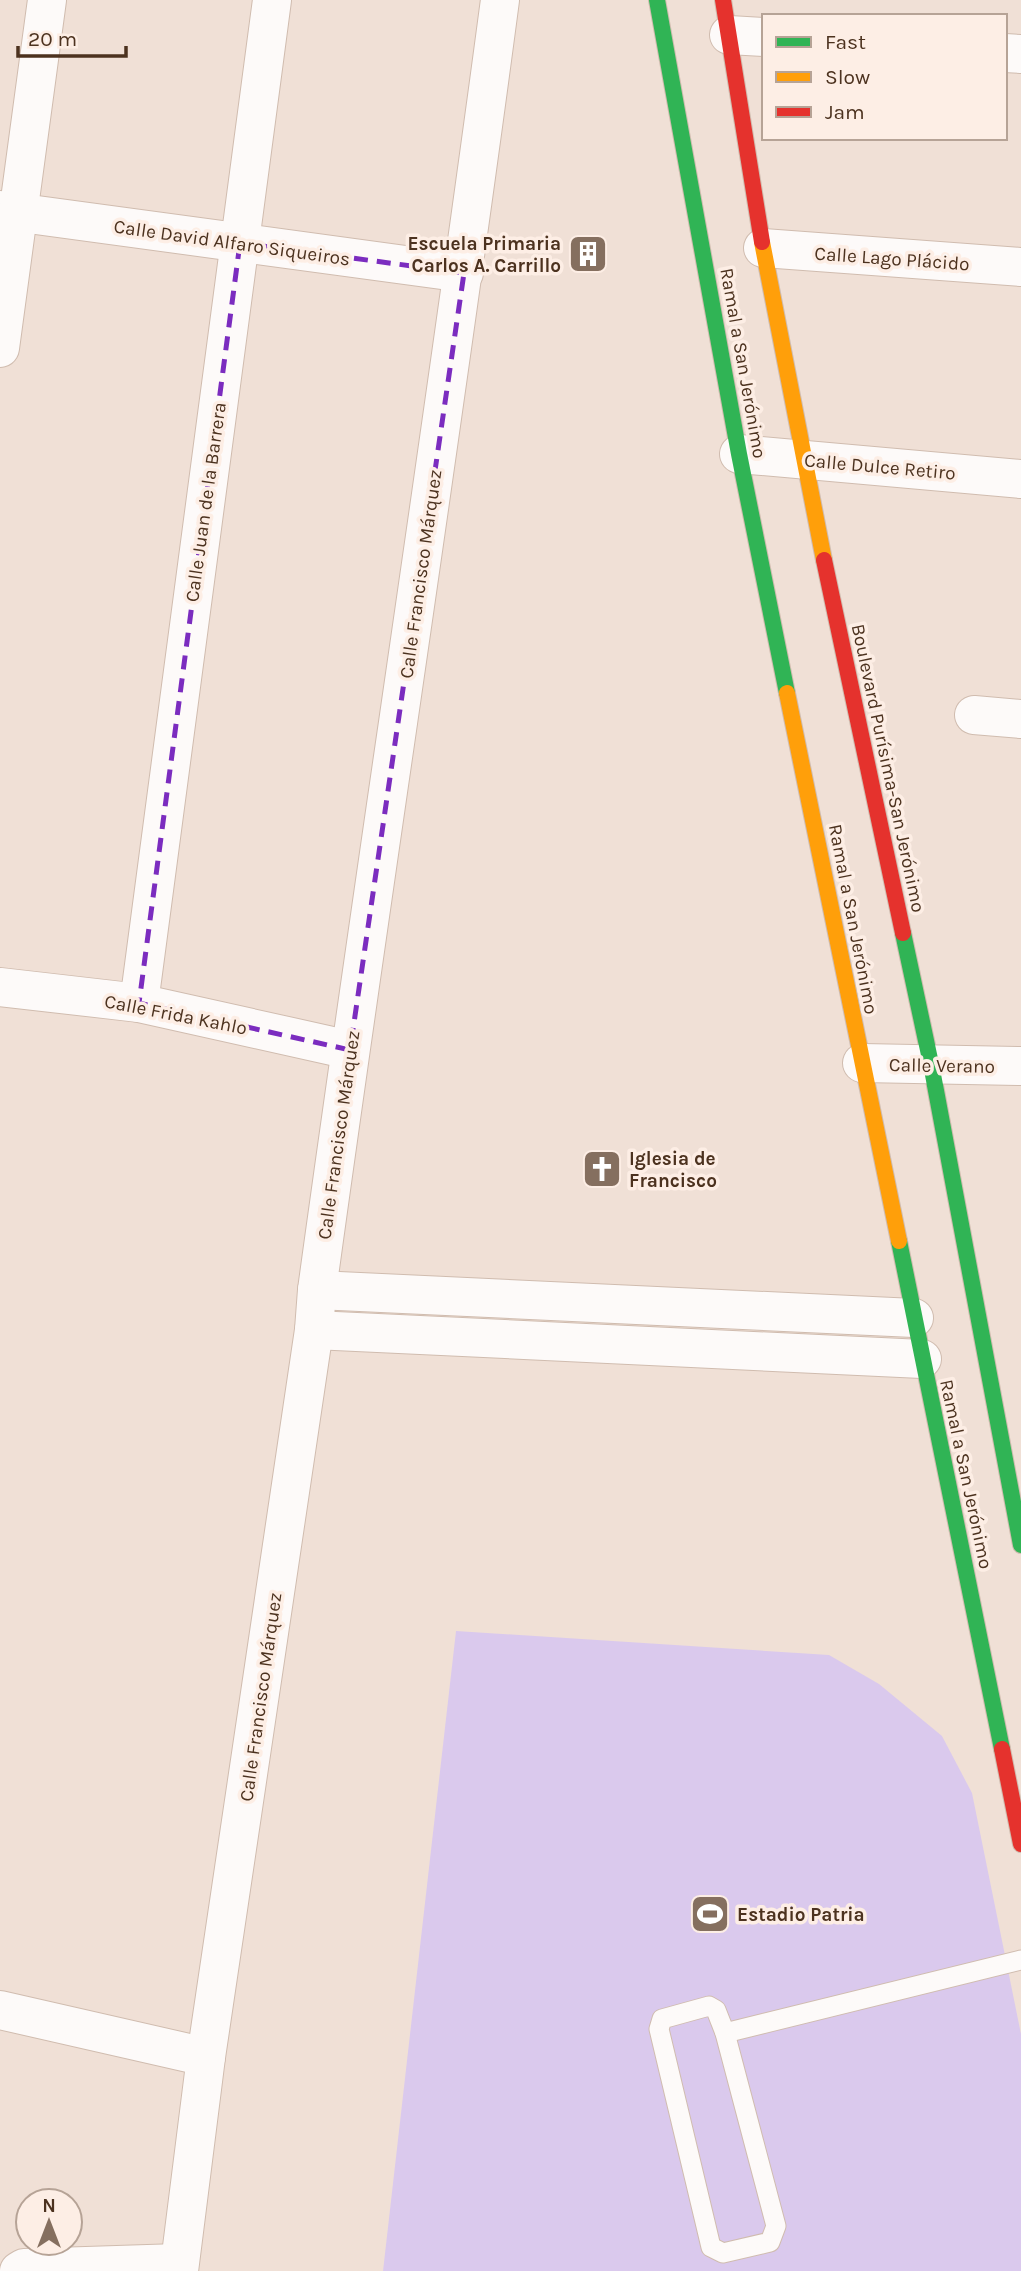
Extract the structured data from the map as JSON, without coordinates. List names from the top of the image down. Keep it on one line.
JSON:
{"streets":{"street":["Calle David Alfaro Siqueiros","Calle Lago Plácido","Ramal a San Jerónimo","Calle Dulce Retiro","Calle Juan de la Barrera","Calle Francisco Márquez","Boulevard Purísima-San Jerónimo","Calle Frida Kahlo","Calle Verano"]},"crossings":[["Calle David Alfaro Siqueiros","Calle Juan de la Barrera"],["Calle David Alfaro Siqueiros","Calle Francisco Márquez"],["Calle Lago Plácido","Boulevard Purísima-San Jerónimo"],["Ramal a San Jerónimo","Calle Dulce Retiro"],["Ramal a San Jerónimo","Calle Verano"],["Calle Dulce Retiro","Boulevard Purísima-San Jerónimo"],["Calle Juan de la Barrera","Calle Frida Kahlo"],["Calle Francisco Márquez","Calle Frida Kahlo"],["Boulevard Purísima-San Jerónimo","Calle Verano"]],"places":{"building":["Escuela Primaria Carlos A. Carrillo"],"church":["Iglesia de Francisco"],"sports":["Estadio Patria"]},"legend":["Fast","Slow","Jam"],"scale_bar":"20 m","north":"top"}
